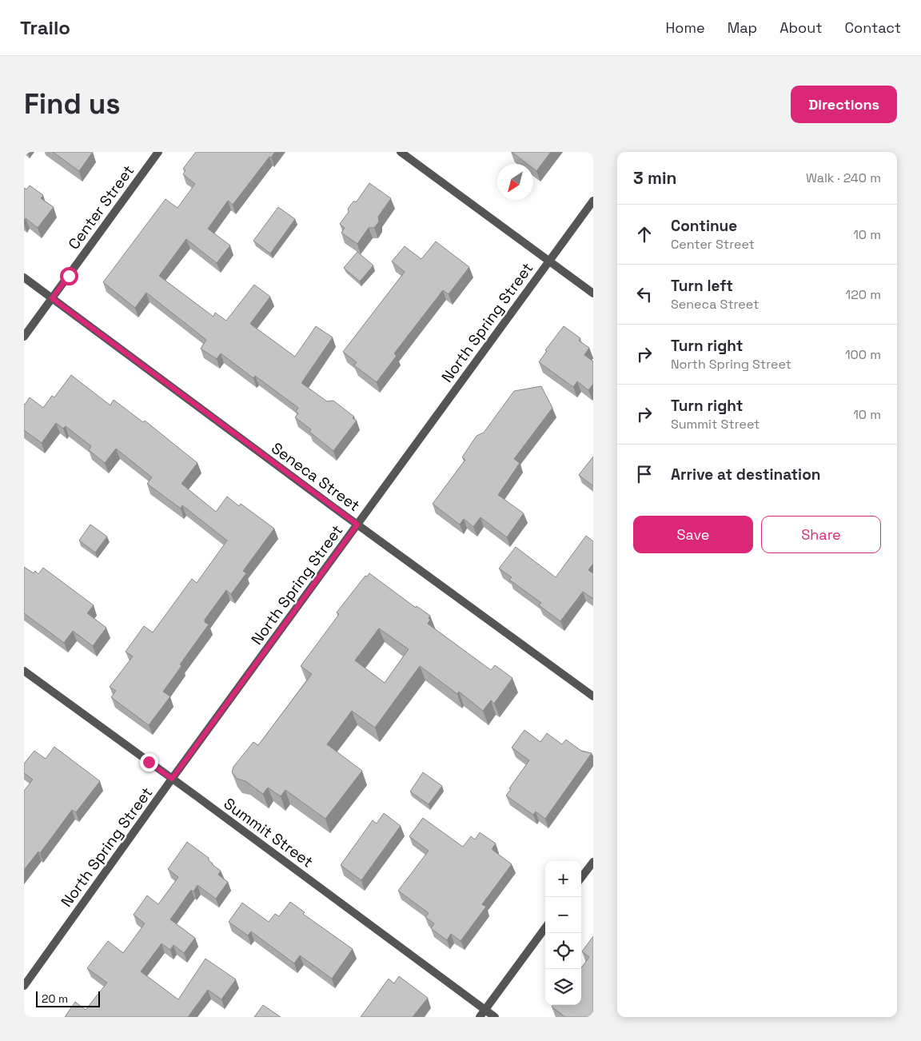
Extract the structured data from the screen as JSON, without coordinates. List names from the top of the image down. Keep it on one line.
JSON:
{"streets":{"street":["Center Street","North Spring Street","Seneca Street","Summit Street"]},"crossings":[["Center Street","Seneca Street"],["North Spring Street","Seneca Street"],["North Spring Street","Summit Street"]],"scale_bar":"20 m","north":"bottom left","page":{"header":"Trailo","nav":["Home","Map","About","Contact"],"buttons":["Directions",["Save","Share"]],"title":"Find us","heading":["3 min","Walk · 240 m"],"list":[["Continue","Center Street","10 m"],["Turn left","Seneca Street","120 m"],["Turn right","North Spring Street","100 m"],["Turn right","Summit Street","10 m"],"Arrive at destination"],"map_buttons":["+","−"],"scale":"20 m"}}
